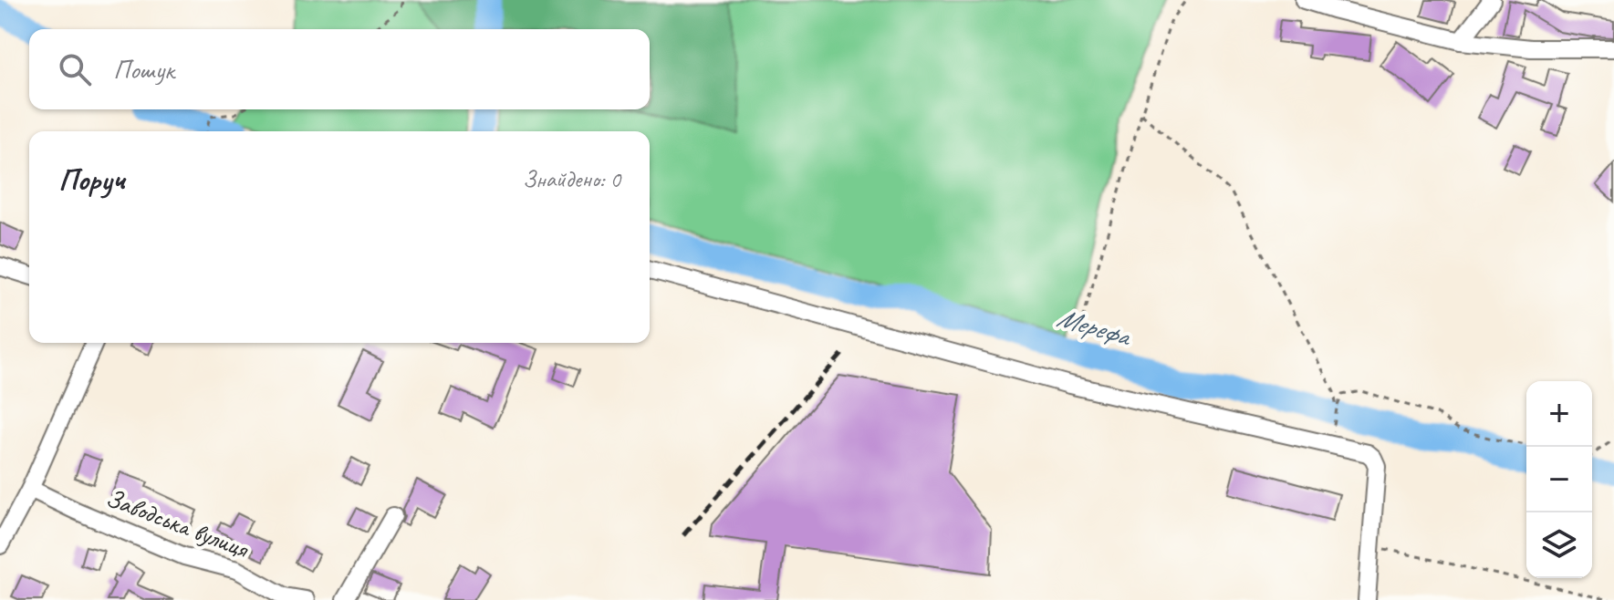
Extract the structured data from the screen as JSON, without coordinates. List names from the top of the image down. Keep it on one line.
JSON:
{"streets":{"street":["Заводська вулиця"]},"water":["Мерефа"],"page":{"search":"Пошук","heading":["Поруч","Знайдено: 0"],"map_buttons":["+","−"]}}
